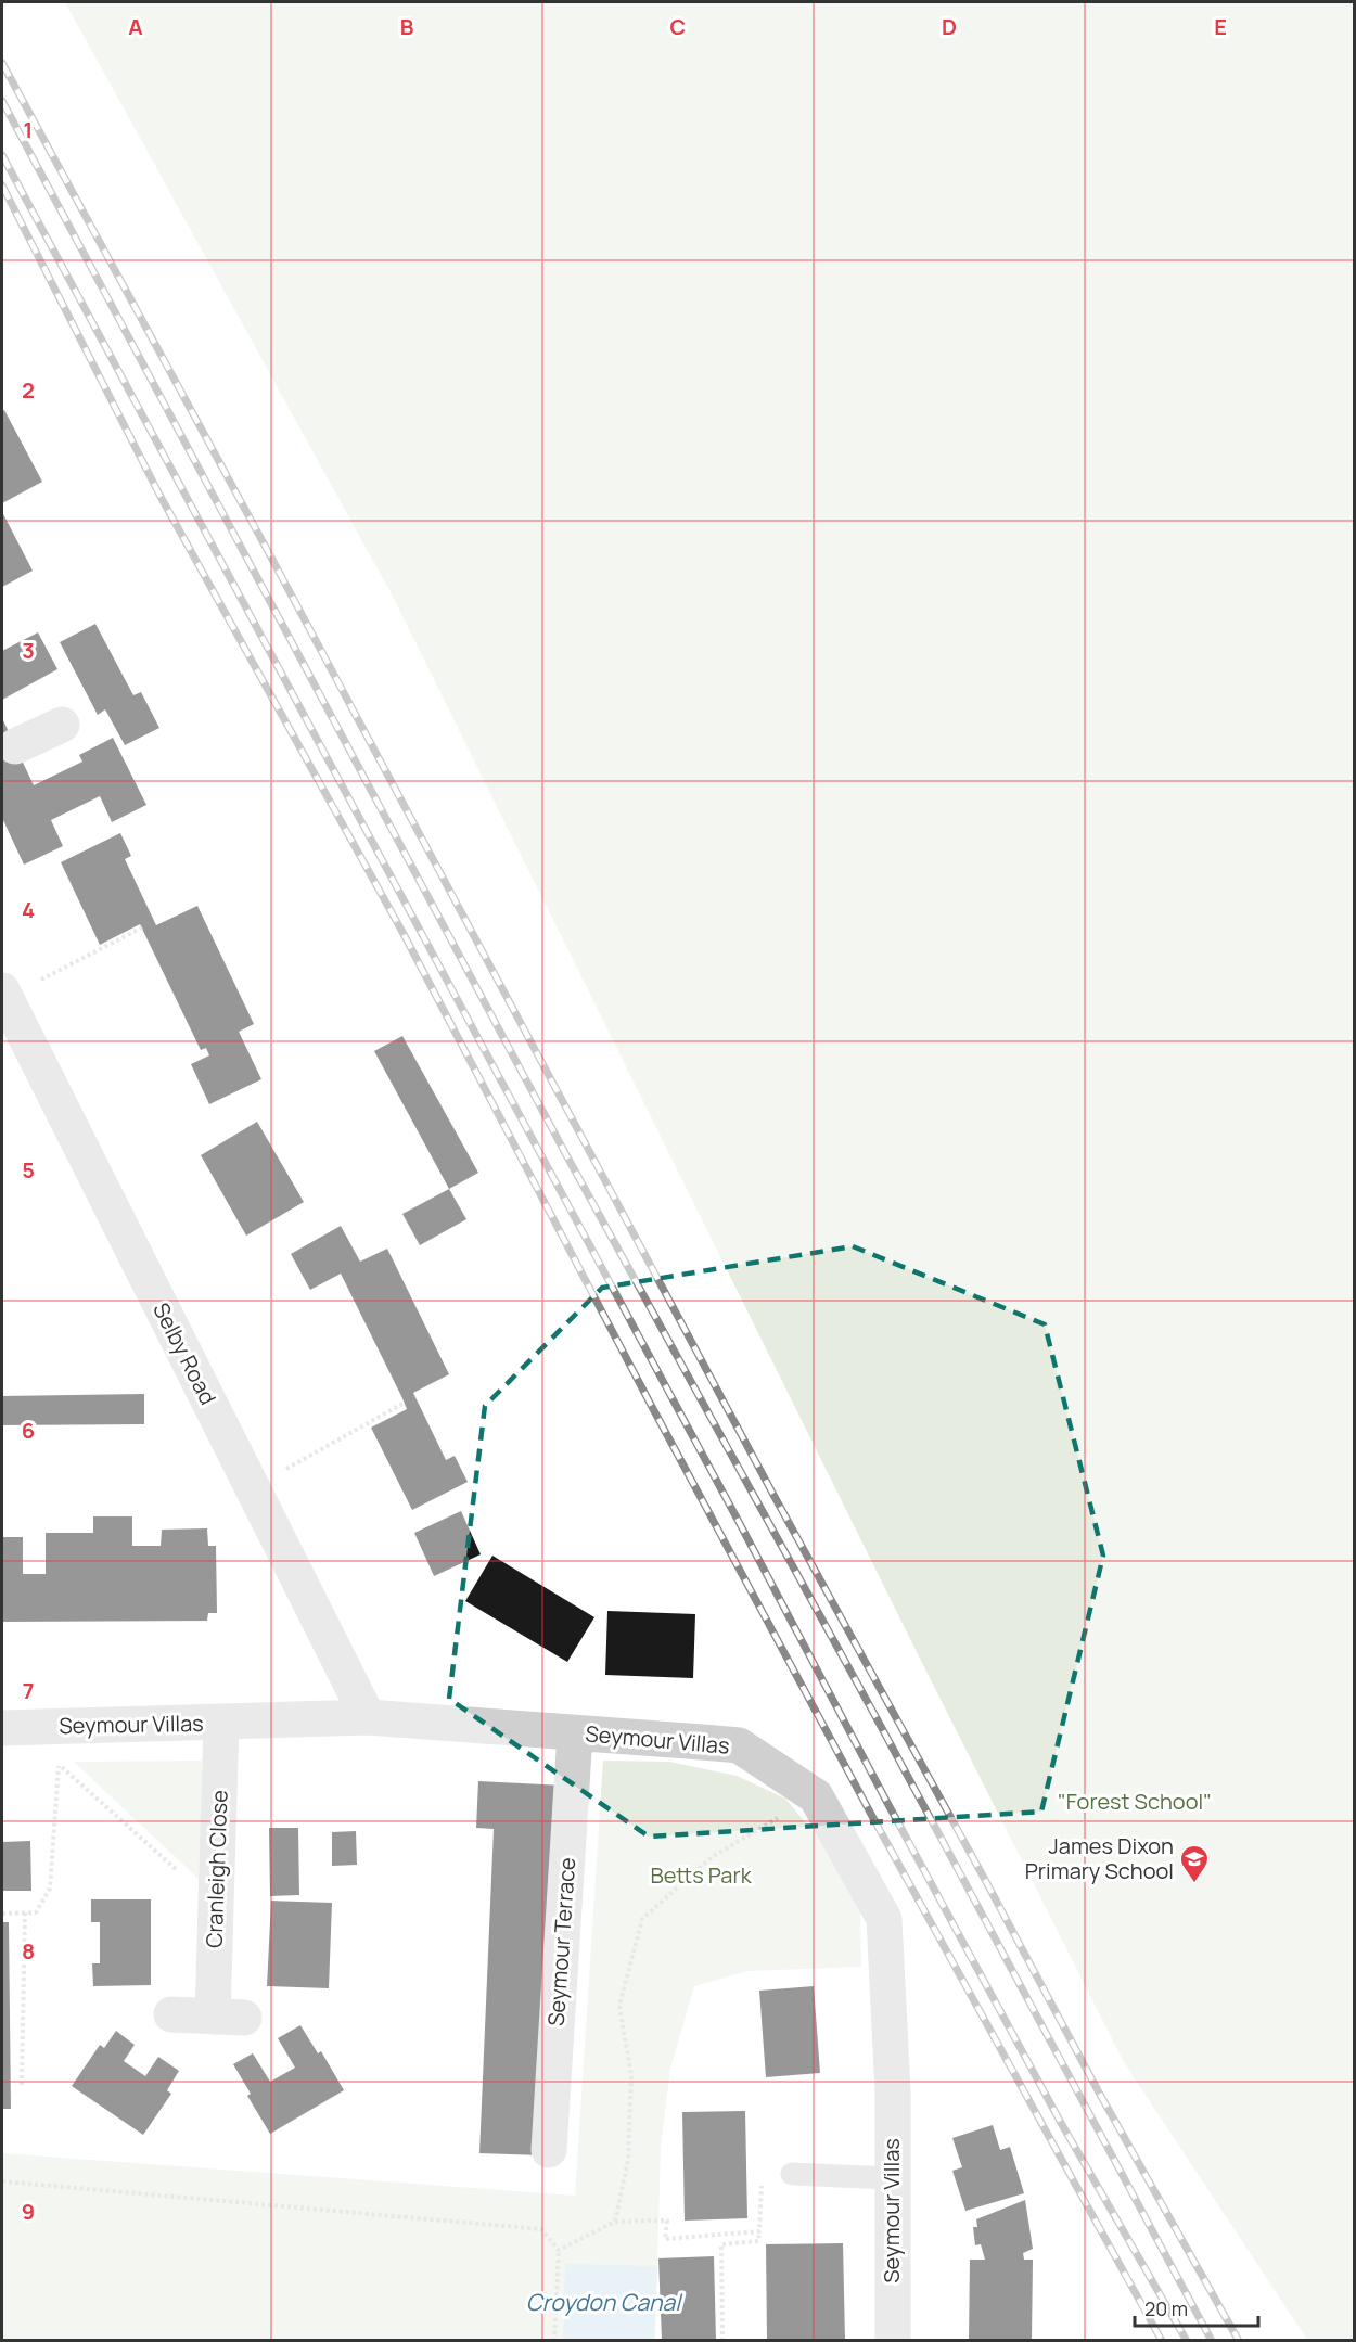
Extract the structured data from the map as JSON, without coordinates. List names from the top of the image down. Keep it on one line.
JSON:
{"streets":{"street":["Selby Road","Seymour Villas","Cranleigh Close","Seymour Terrace"]},"crossings":[["Selby Road","Seymour Villas"],["Seymour Villas","Cranleigh Close"],["Seymour Villas","Seymour Terrace"]],"water":["Croydon Canal"],"parks":["\"Forest School\"","Betts Park"],"places":{"school or university":["James Dixon Primary School"]},"scale_bar":"20 m","grid":{"columns":["A","B","C","D","E"],"rows":["1","2","3","4","5","6","7","8","9"]}}
